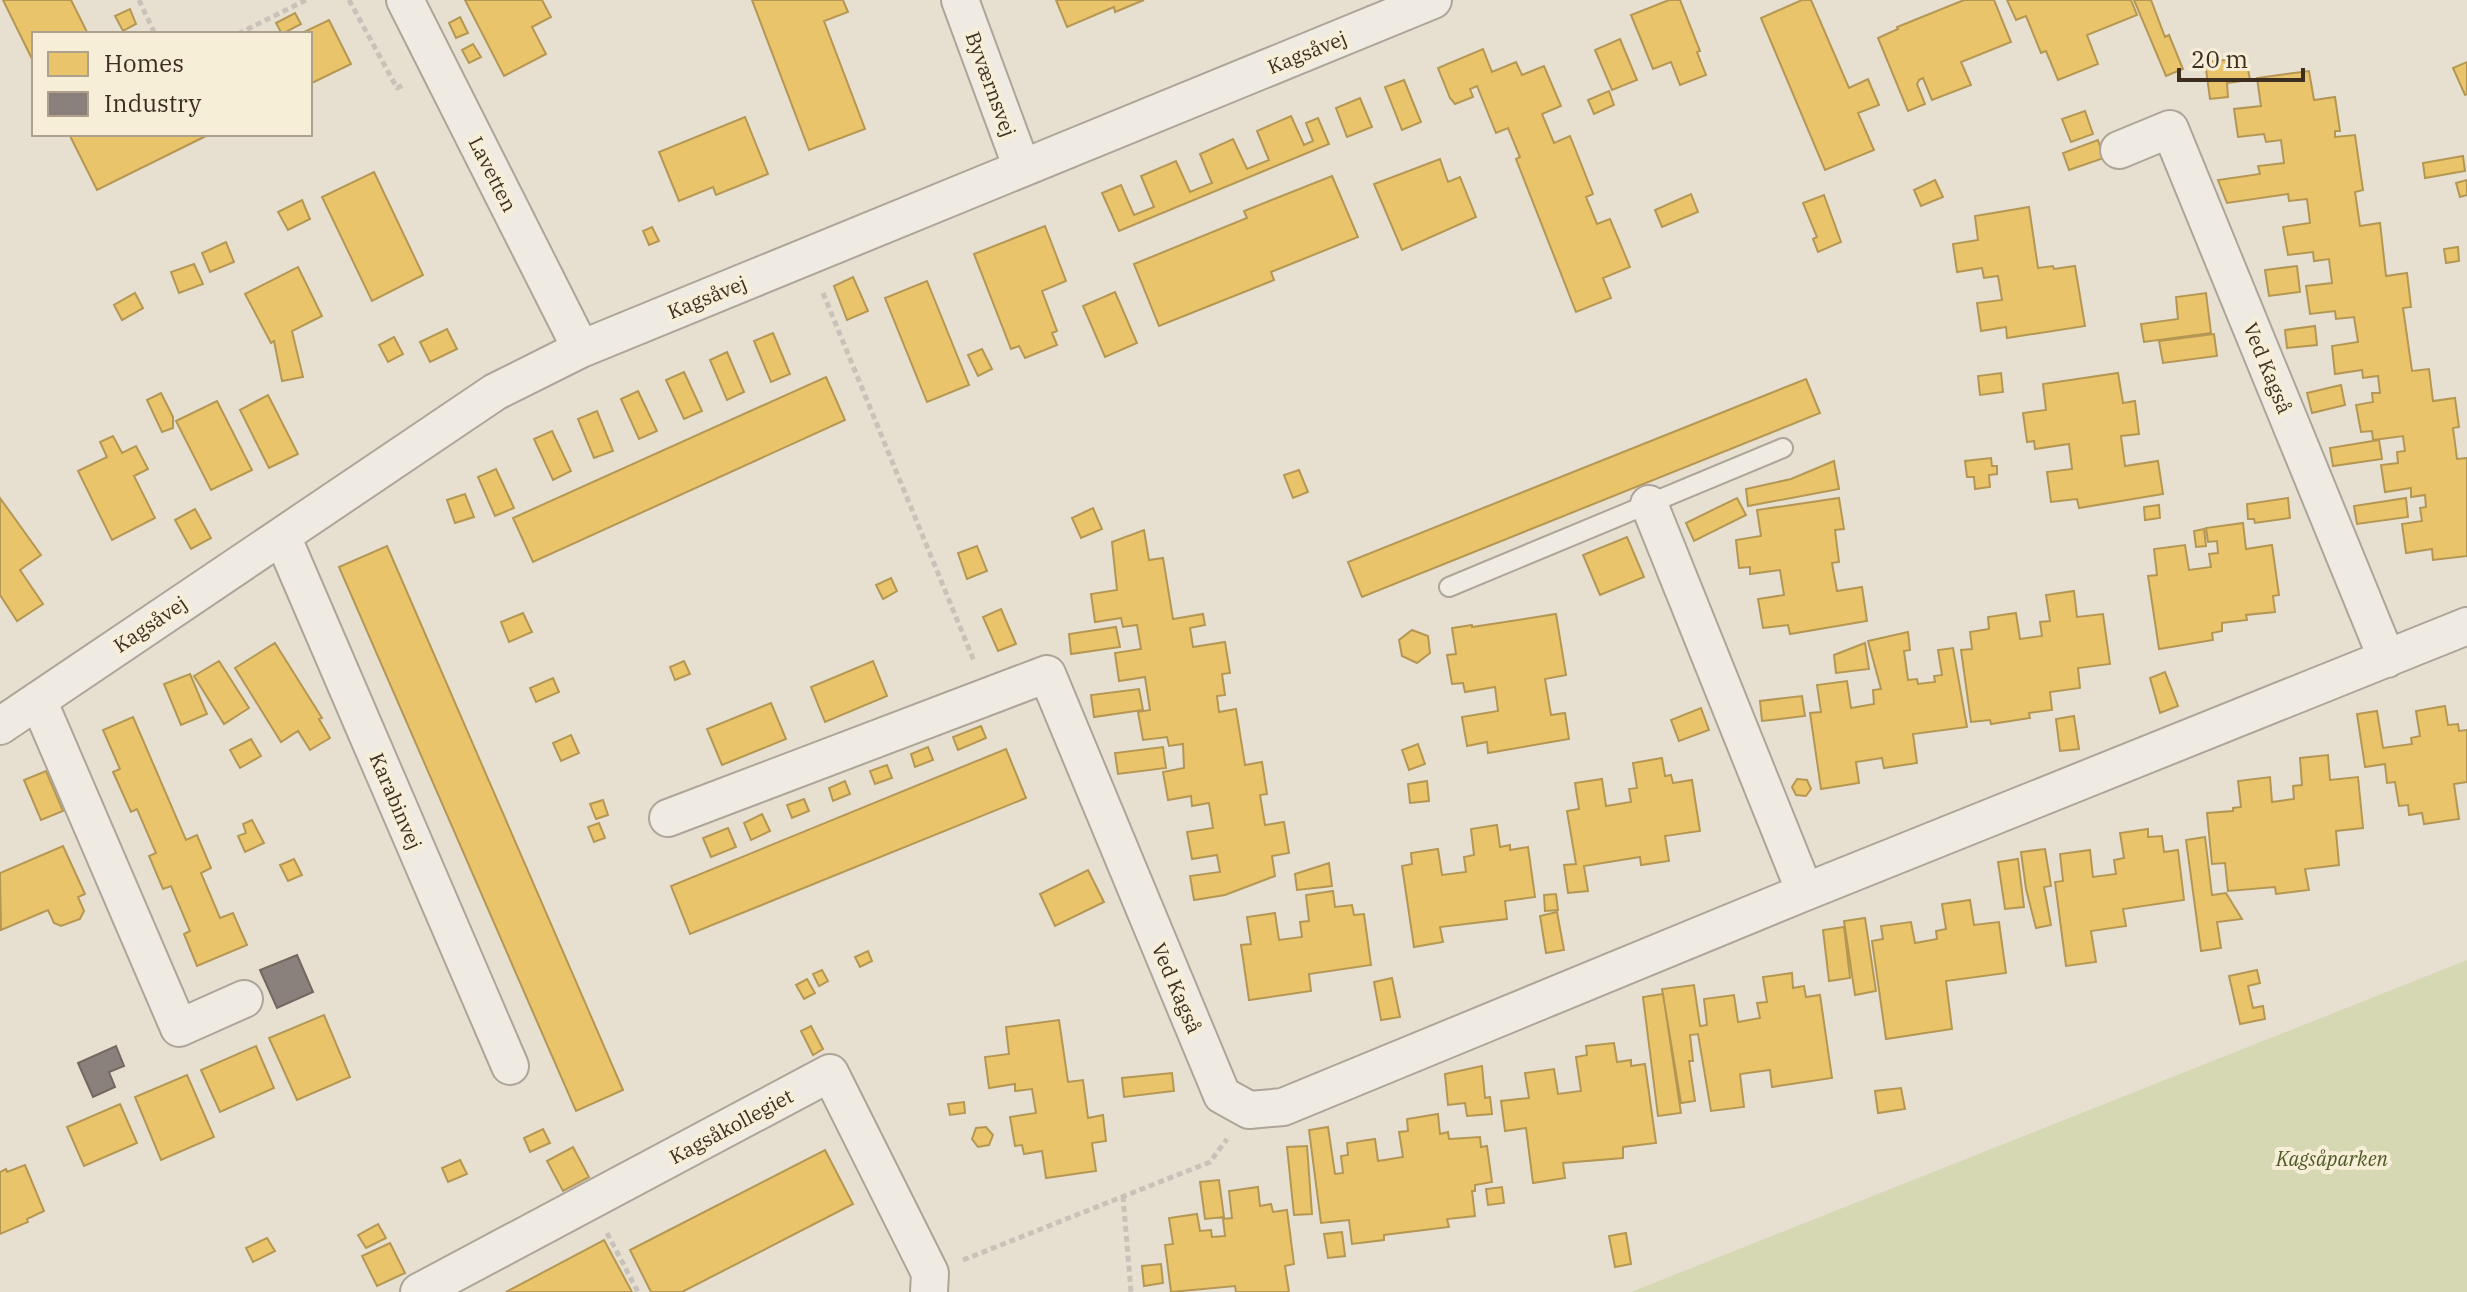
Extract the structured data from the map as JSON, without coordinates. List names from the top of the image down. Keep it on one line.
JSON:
{"streets":{"street":["Kagsåvej","Byværnsvej","Lavetten","Ved Kagså","Karabinvej","Kagsåkollegiet"]},"crossings":[["Kagsåvej","Byværnsvej"],["Kagsåvej","Lavetten"],["Kagsåvej","Karabinvej"]],"parks":["Kagsåparken"],"legend":["Homes","Industry"],"scale_bar":"20 m"}
